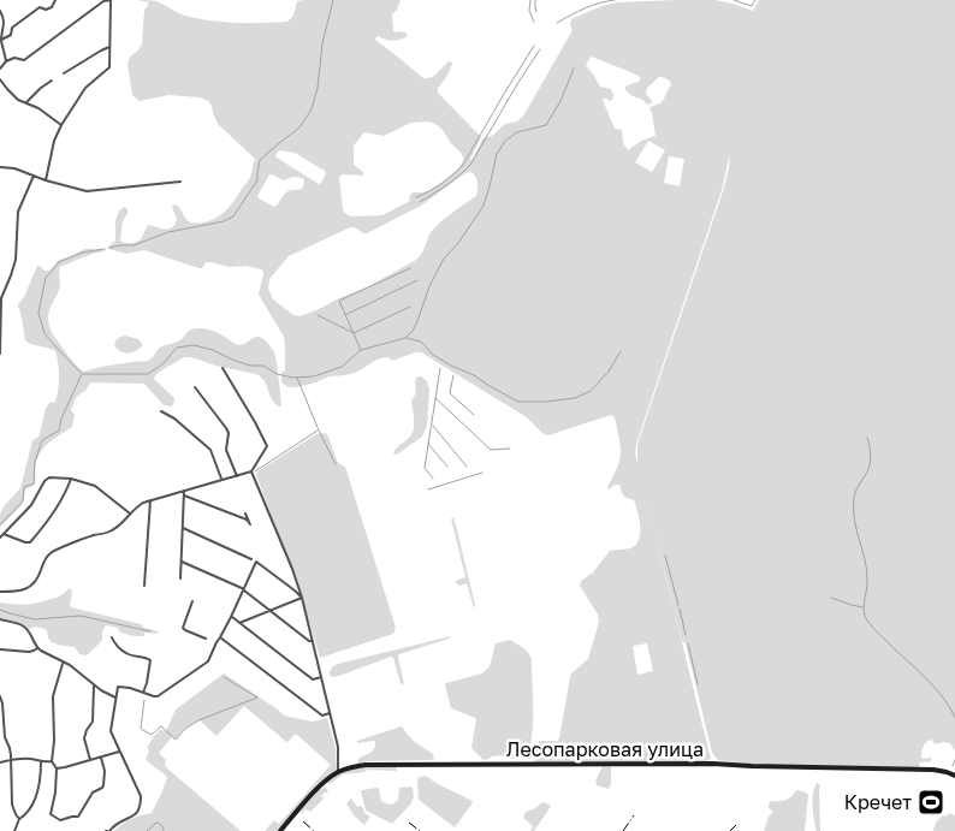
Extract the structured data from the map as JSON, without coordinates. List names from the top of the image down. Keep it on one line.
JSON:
{"streets":{"street":["Лесопарковая улица"]},"places":{"sports":["Кречет"]}}
